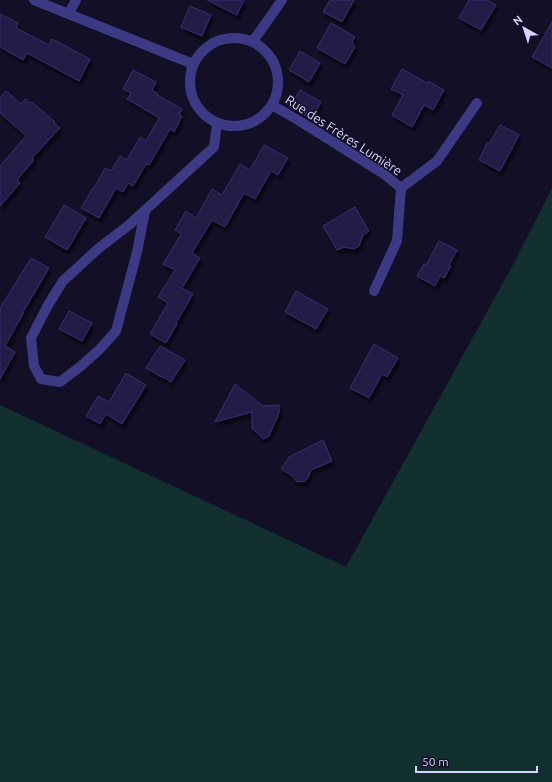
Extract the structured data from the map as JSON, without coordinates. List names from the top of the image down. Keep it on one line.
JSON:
{"streets":{"street":["Rue des Frères Lumière"]},"scale_bar":"50 m","north":"top left"}
